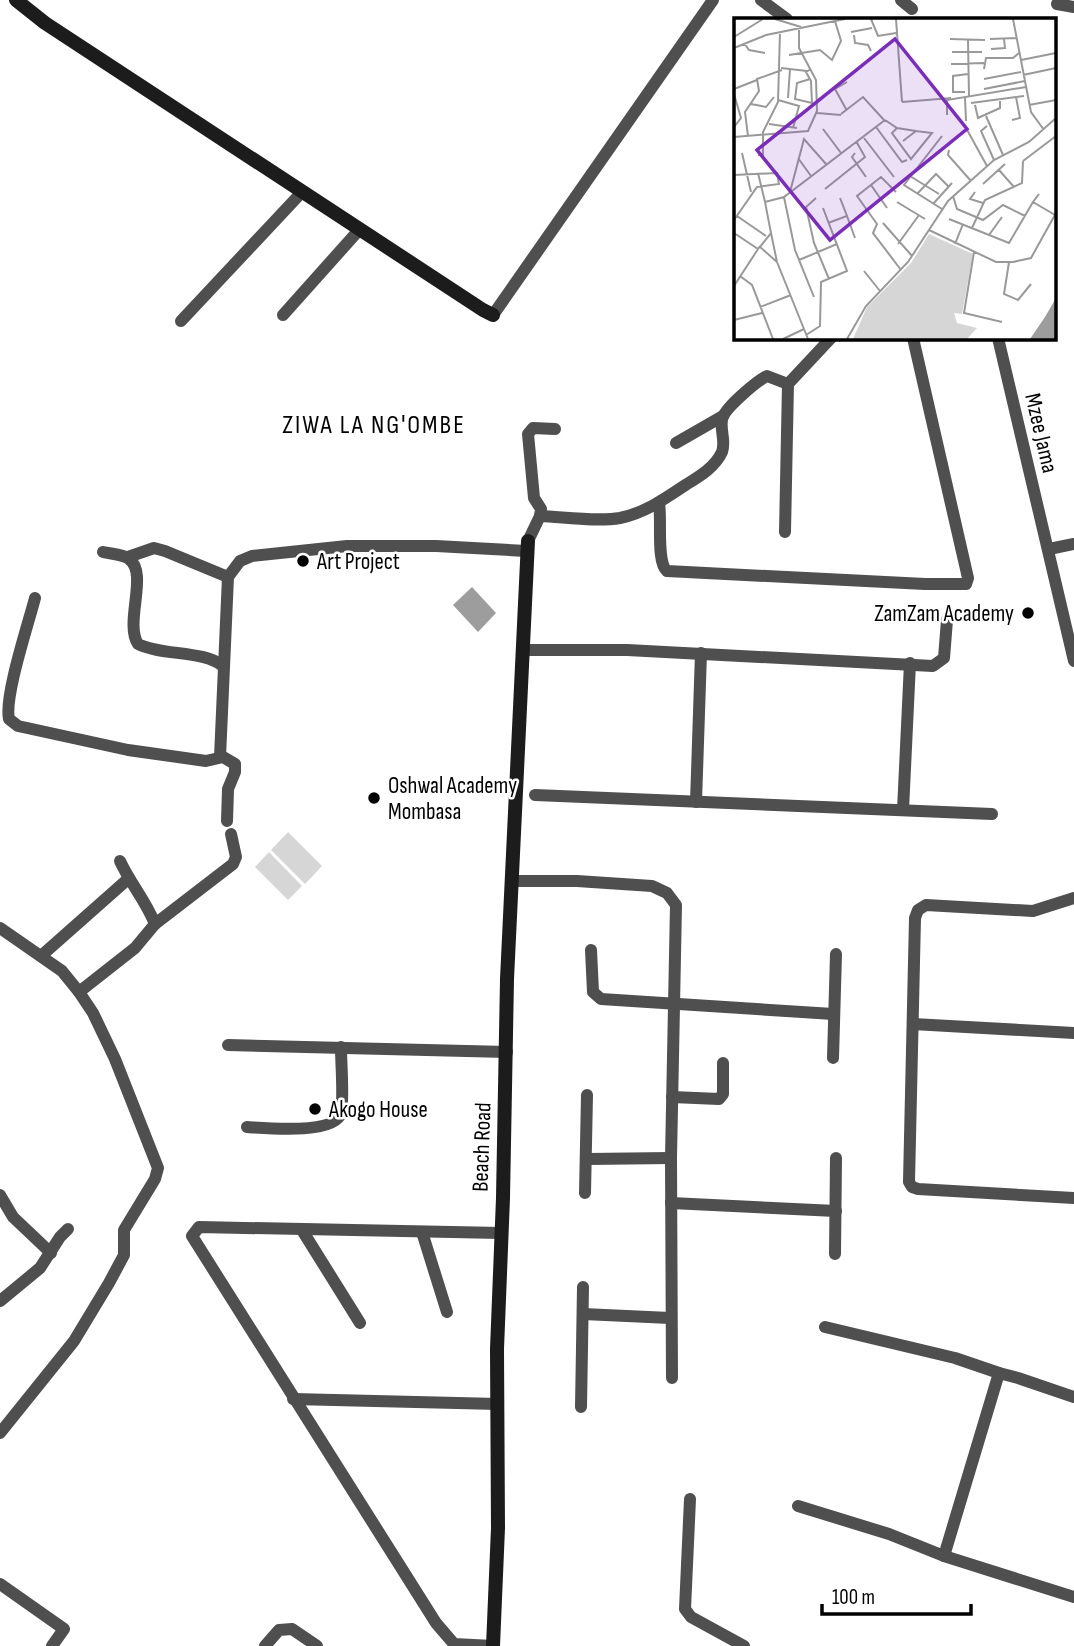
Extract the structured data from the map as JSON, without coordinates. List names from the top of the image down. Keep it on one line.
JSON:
{"streets":{"main road":["Beach Road"],"street":["Mzee Jama"]},"districts":["ZIWA LA NG'OMBE"],"places":["Art Project","ZamZam Academy","Oshwal Academy Mombasa","Akogo House"],"scale_bar":"100 m"}
